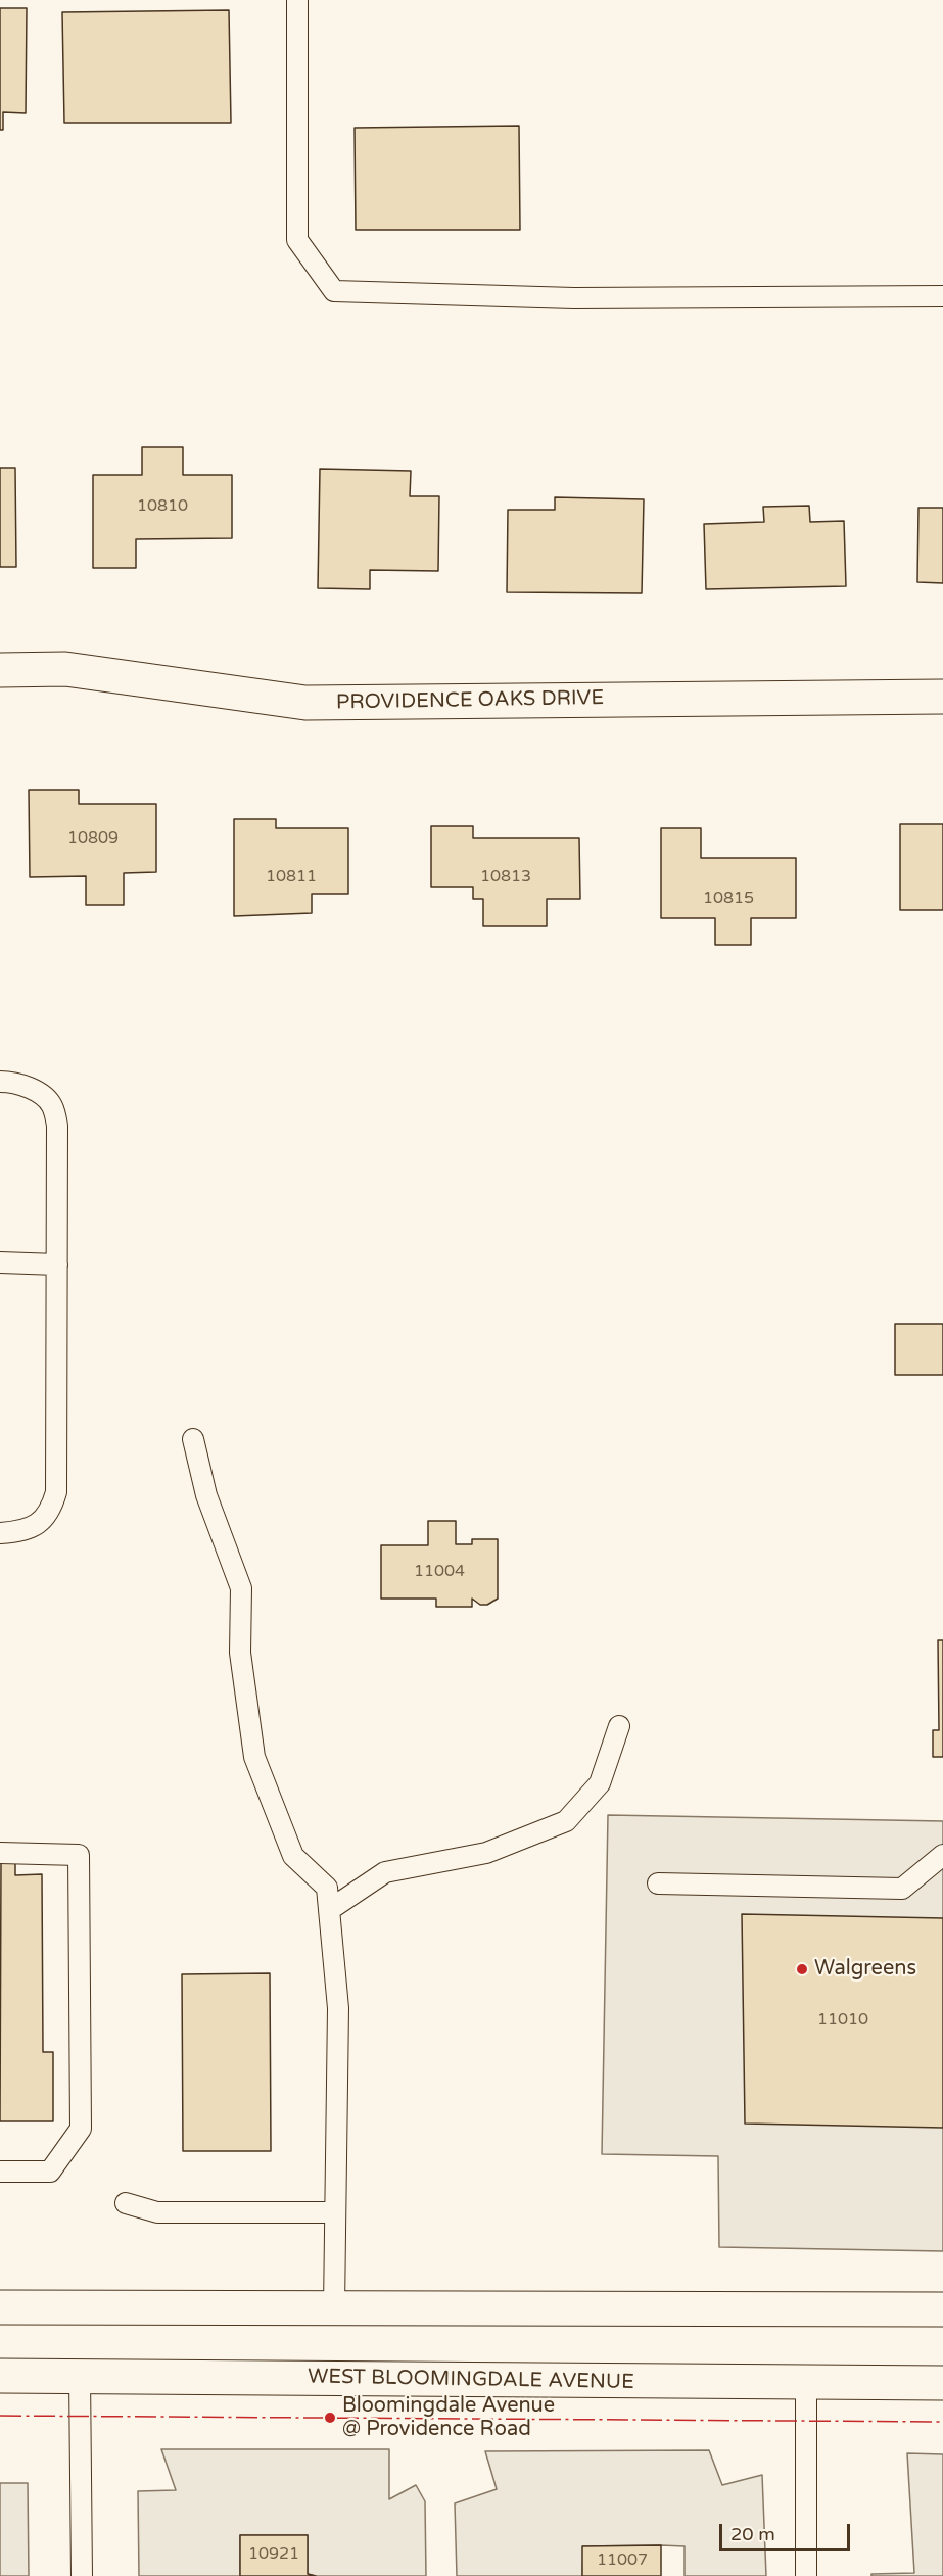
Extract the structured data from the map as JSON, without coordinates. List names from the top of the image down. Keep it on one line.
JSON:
{"streets":{"main road":["PROVIDENCE OAKS DRIVE","WEST BLOOMINGDALE AVENUE"]},"places":["Walgreens","Bloomingdale Avenue @ Providence Road"],"house_numbers":["10810","10809","10811","10813","10815","11004","11010","10921","11007"],"scale_bar":"20 m"}
